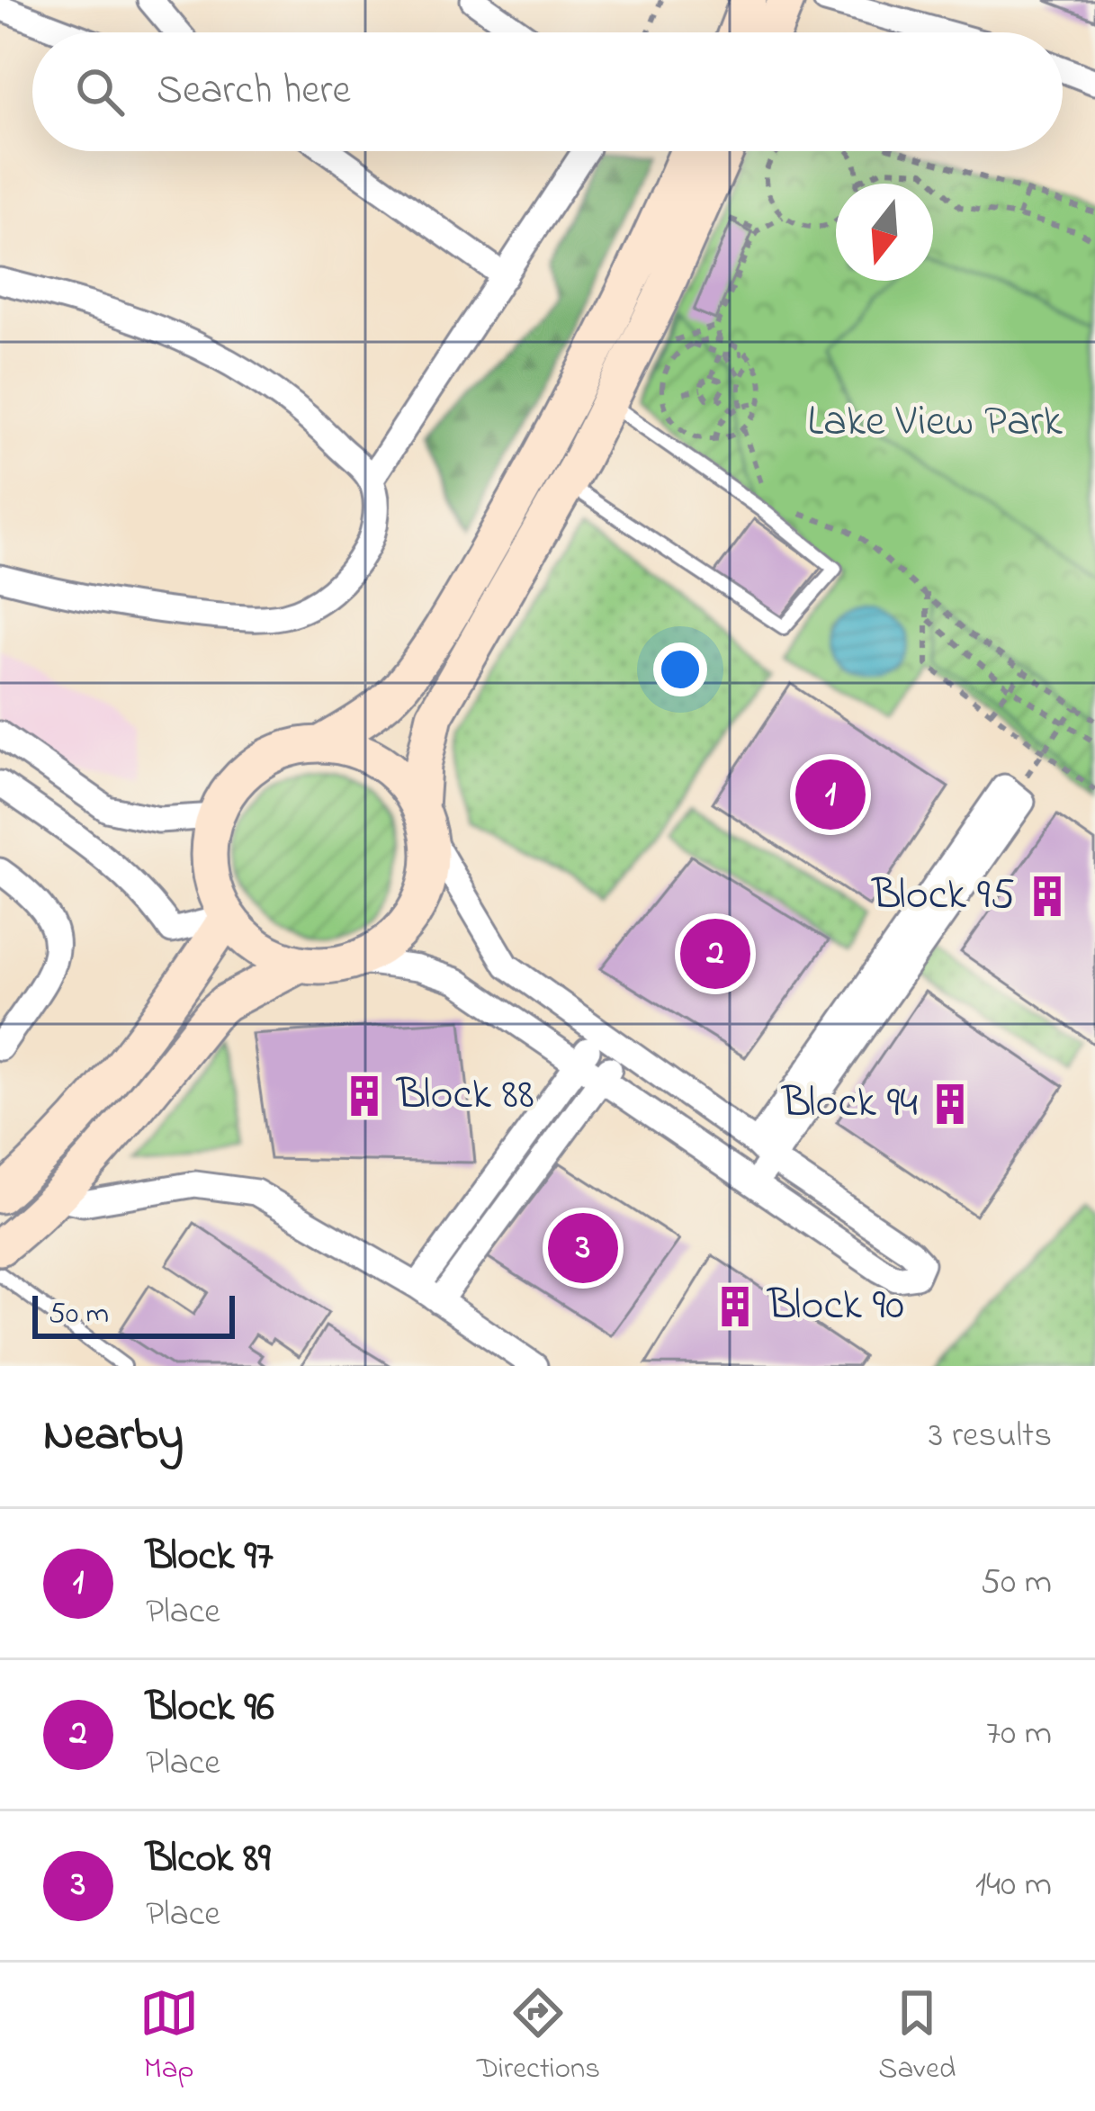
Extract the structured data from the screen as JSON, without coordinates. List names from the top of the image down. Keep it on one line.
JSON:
{"parks":["Lake View Park"],"places":{"building":["Block 95","Block 88","Block 94","Block 90"]},"scale_bar":"50 m","north":"bottom","page":{"search":"Search here","pins":["1","2","3"],"scale":"50 m","heading":["Nearby","3 results"],"list":[{"mark":"1","name":"Block 97","note":"Place","value":"50 m"},{"mark":"2","name":"Block 96","note":"Place","value":"70 m"},{"mark":"3","name":"Blcok 89","note":"Place","value":"140 m"}],"nav":["Map","Directions","Saved"]}}
